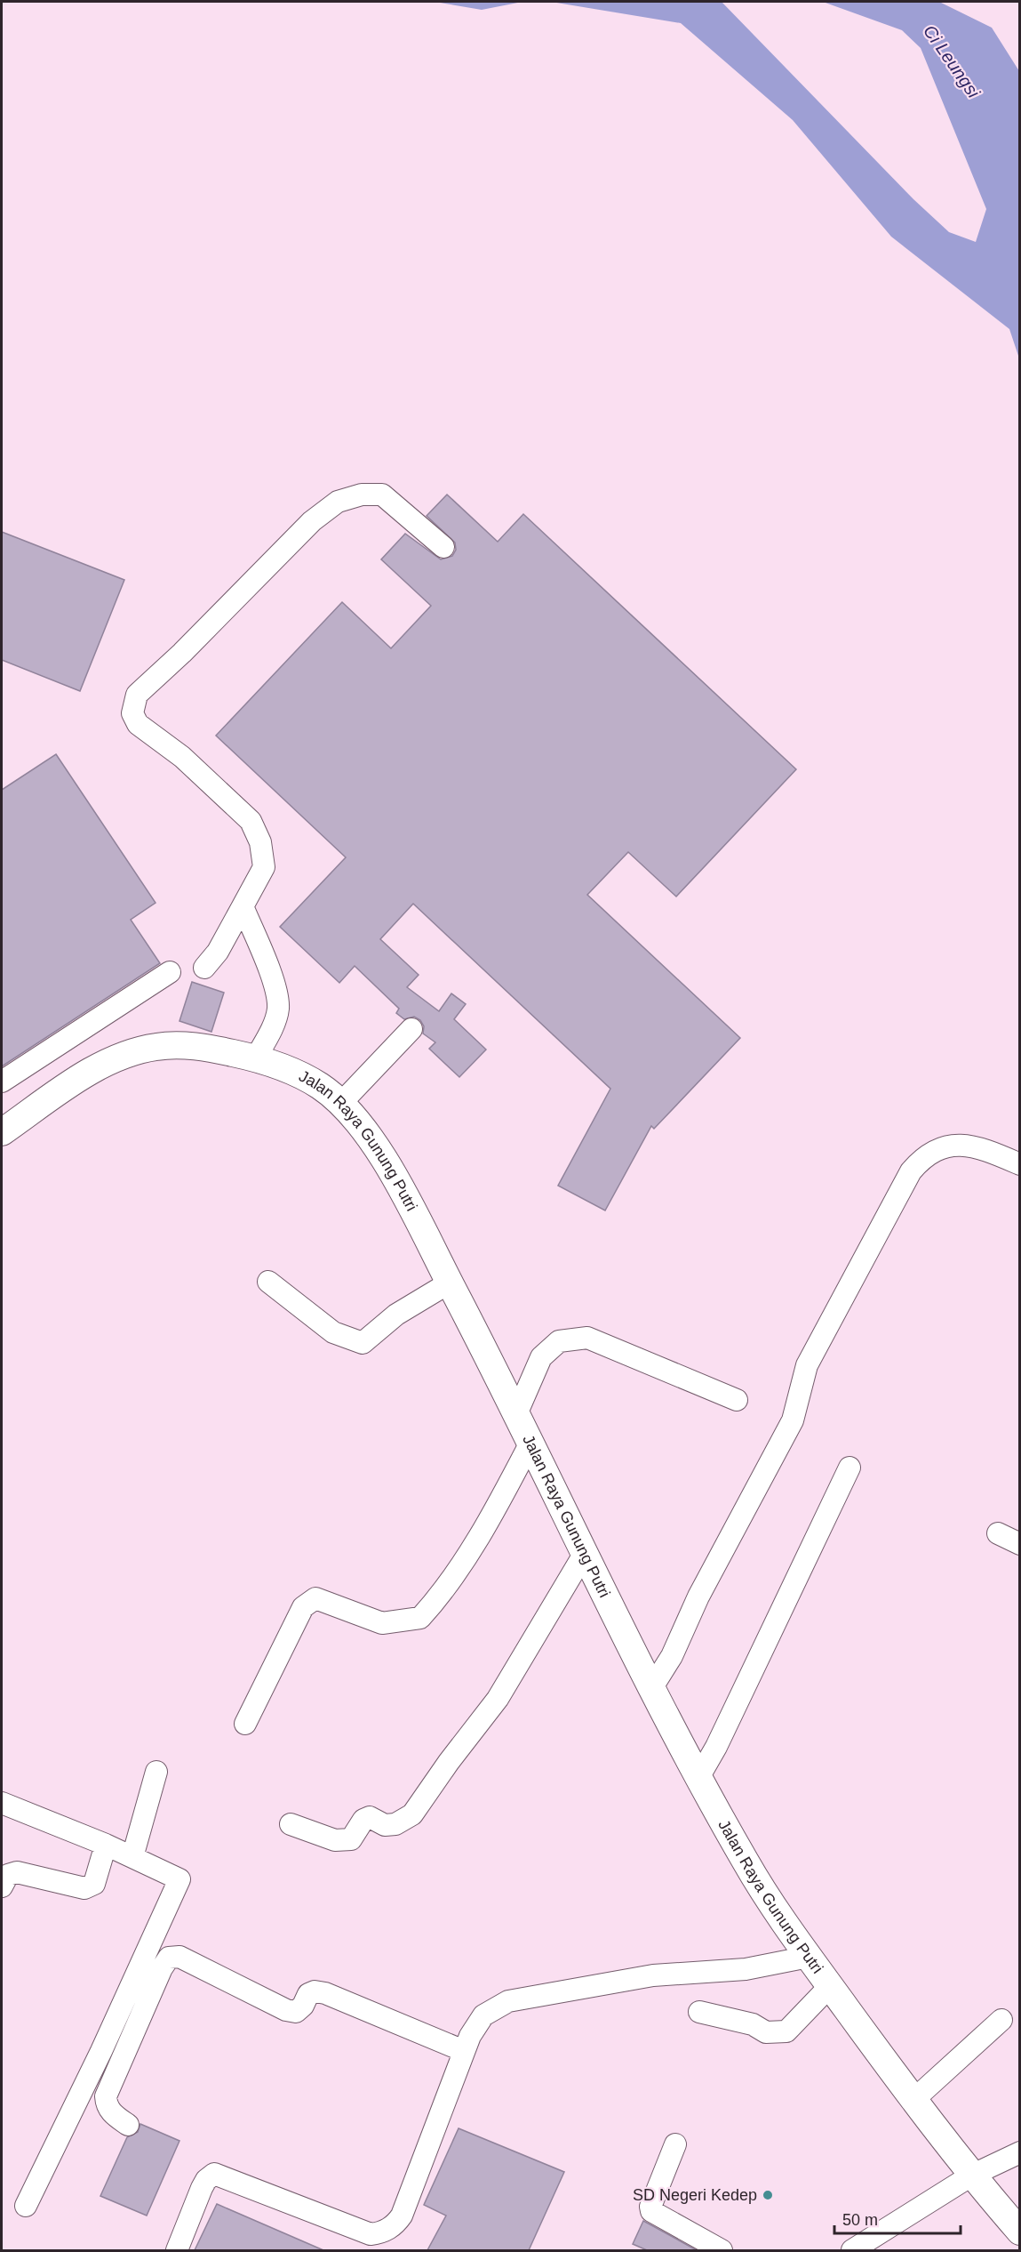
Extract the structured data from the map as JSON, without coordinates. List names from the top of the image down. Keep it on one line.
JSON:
{"streets":{"main road":["Jalan Raya Gunung Putri"]},"water":["Ci Leungsi"],"places":["SD Negeri Kedep"],"scale_bar":"50 m"}
